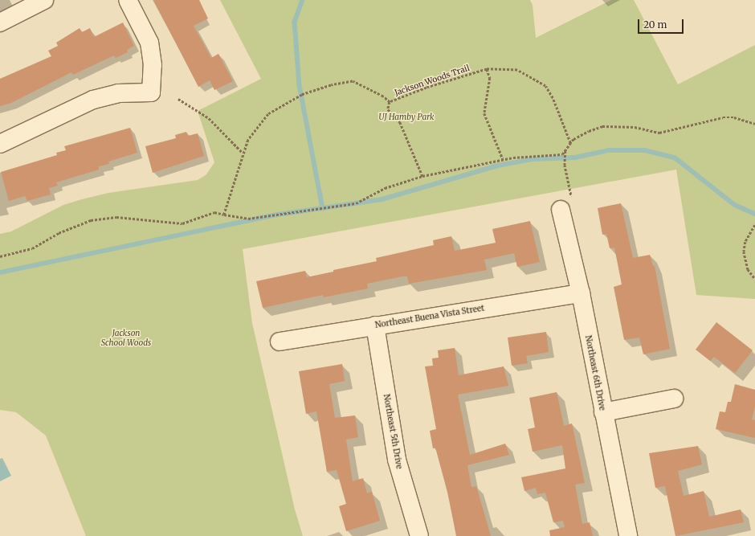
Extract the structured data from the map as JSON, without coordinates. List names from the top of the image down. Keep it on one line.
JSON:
{"streets":{"street":["Northeast Buena Vista Street","Northeast 6th Drive","Northeast 5th Drive"],"path":["Jackson Woods Trail"]},"crossings":[["Northeast Buena Vista Street","Northeast 6th Drive"],["Northeast Buena Vista Street","Northeast 5th Drive"]],"parks":["UJ Hamby Park","Jackson School Woods"],"scale_bar":"20 m"}
